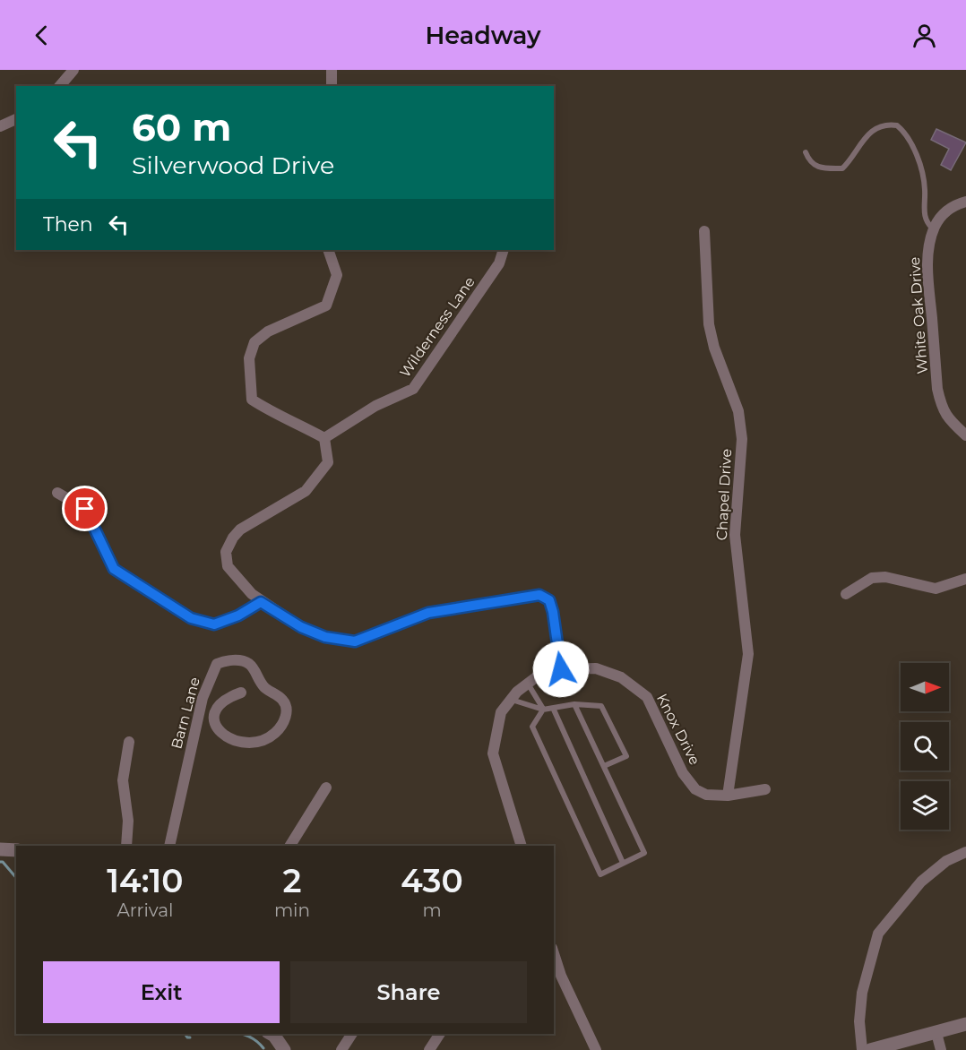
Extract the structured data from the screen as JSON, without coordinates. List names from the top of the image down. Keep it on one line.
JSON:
{"streets":{"street":["White Oak Drive","Wilderness Lane","Chapel Drive","Barn Lane","Knox Drive"]},"crossings":[["Chapel Drive","Knox Drive"]],"north":"right","page":{"header":"Headway","turn":["60 m","Silverwood Drive"],"then":"Then","eta":["14:10","Arrival","2","min","430","m"],"buttons":["Exit","Share"]}}
